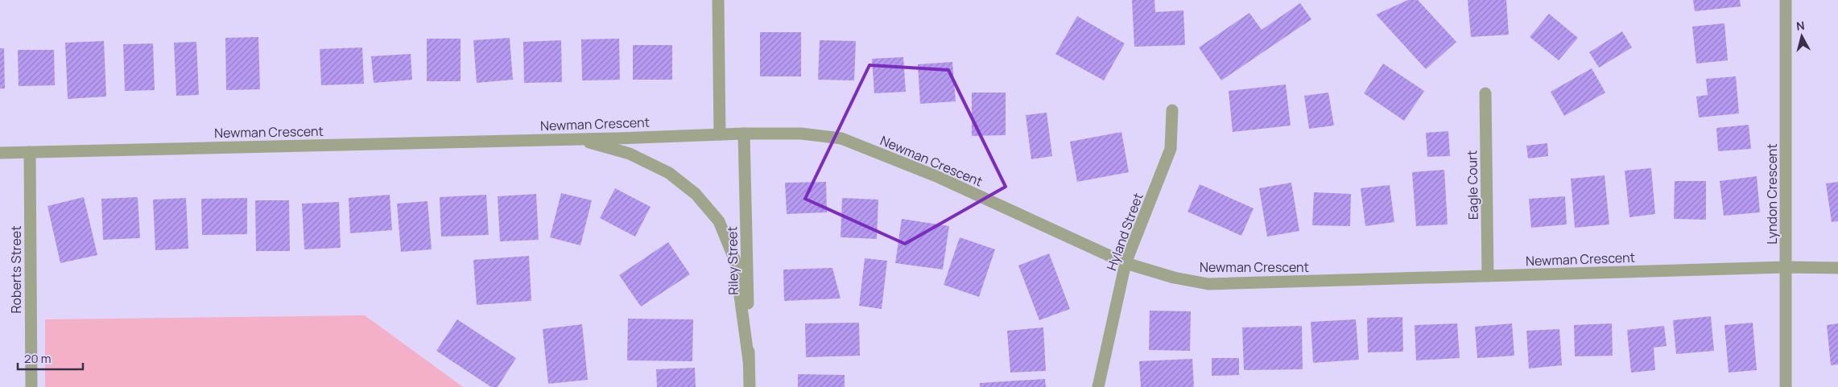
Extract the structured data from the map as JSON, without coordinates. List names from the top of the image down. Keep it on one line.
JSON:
{"streets":{"street":["Newman Crescent","Eagle Court","Lyndon Crescent","Hyland Street","Riley Street","Roberts Street"]},"crossings":[["Newman Crescent","Eagle Court"],["Newman Crescent","Lyndon Crescent"],["Newman Crescent","Hyland Street"],["Newman Crescent","Riley Street"],["Newman Crescent","Roberts Street"]],"scale_bar":"20 m","north":"top"}
